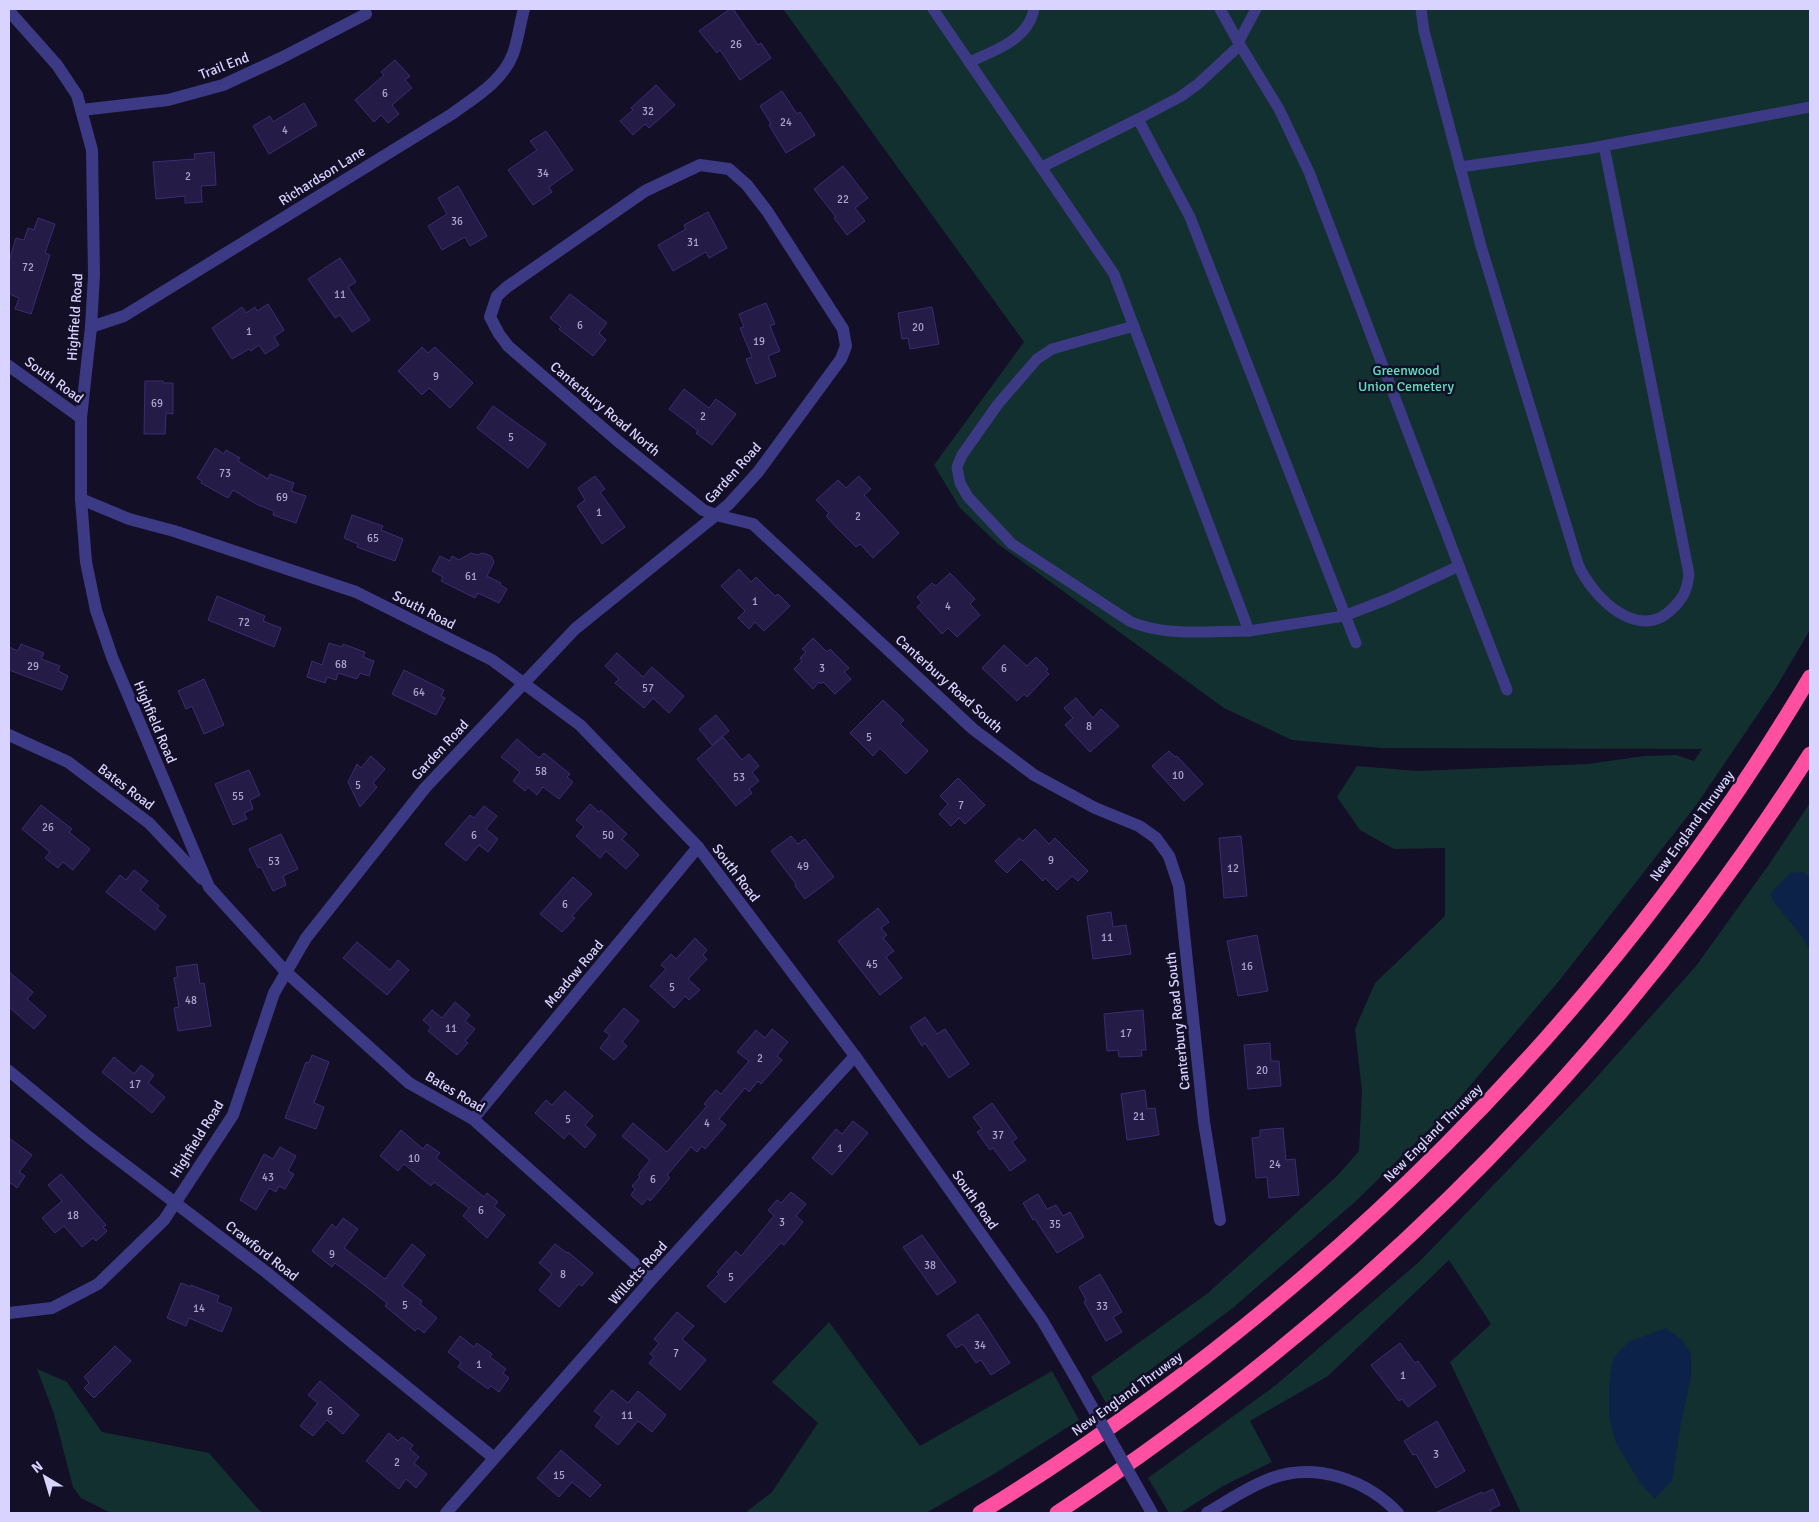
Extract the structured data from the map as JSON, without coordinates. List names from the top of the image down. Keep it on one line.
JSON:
{"streets":{"highway":["New England Thruway"],"street":["Trail End","Richardson Lane","Highfield Road","South Road","Canterbury Road North","Garden Road","Canterbury Road South","Bates Road","Meadow Road","Crawford Road","Willetts Road"]},"crossings":[["Trail End","Highfield Road"],["Richardson Lane","Highfield Road"],["Highfield Road","South Road"],["Highfield Road","Garden Road"],["Highfield Road","Bates Road"],["Highfield Road","Crawford Road"],["South Road","Garden Road"],["South Road","Meadow Road"],["South Road","Willetts Road"],["Canterbury Road North","Garden Road"],["Canterbury Road North","Canterbury Road South"],["Garden Road","Canterbury Road South"],["Garden Road","Bates Road"],["Bates Road","Meadow Road"],["Bates Road","Willetts Road"],["Crawford Road","Willetts Road"]],"parks":["Greenwood Union Cemetery"],"house_numbers":["26","6","32","24","4","34","2","22","36","31","72","11","6","20","1","19","9","69","2","5","73","69","1","2","65","61","1","4","72","68","29","3","6","57","64","8","5","58","10","53","5","55","7","26","6","50","9","53","49","12","6","11","45","16","5","48","11","17","2","20","17","21","5","4","37","1","10","24","43","6","6","18","3","35","9","38","8","5","5","33","14","34","7","1","1","6","11","3","2","15"],"north":"top left"}
